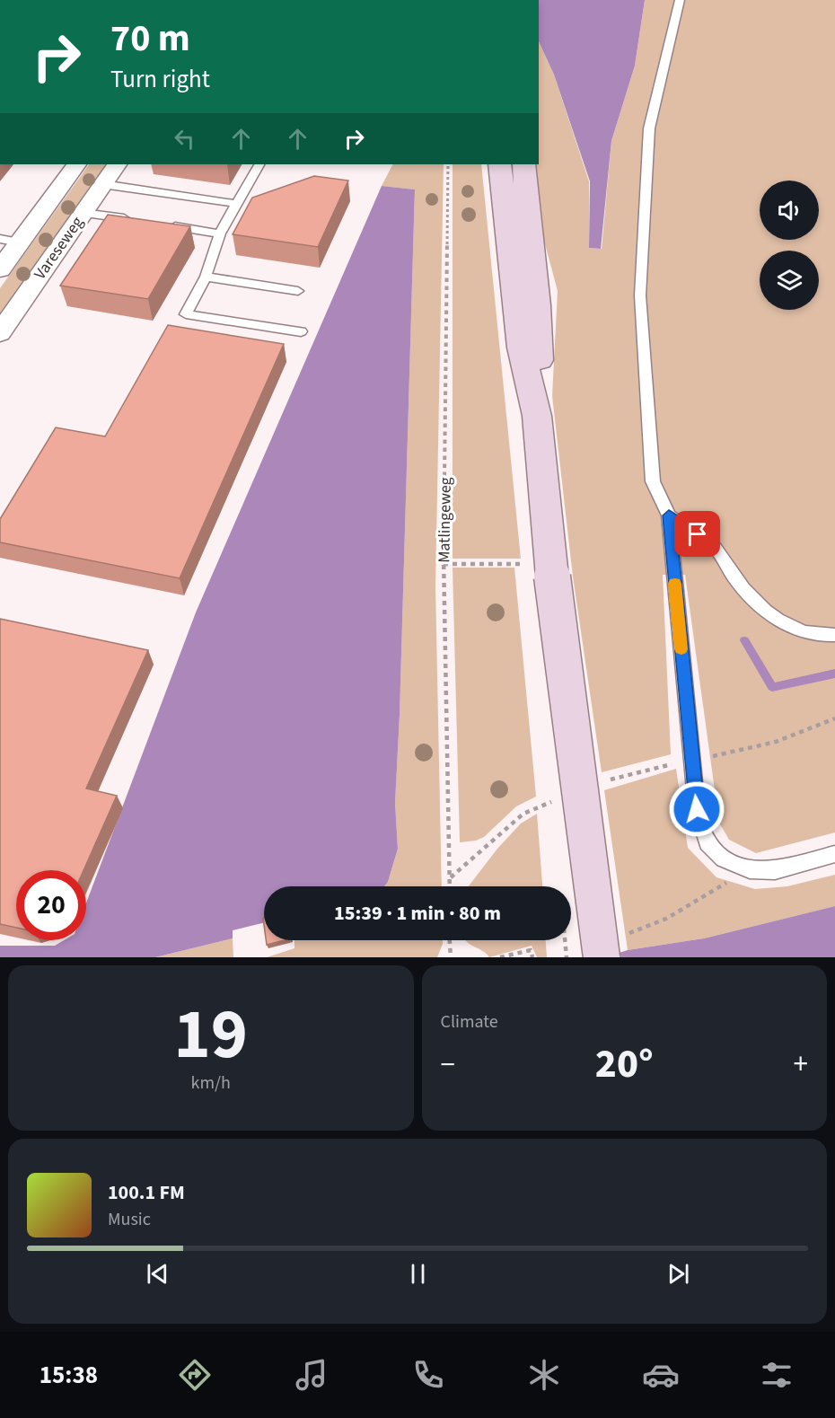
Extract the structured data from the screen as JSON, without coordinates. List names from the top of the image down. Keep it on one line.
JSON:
{"streets":{"street":["Vareseweg"],"path":["Matlingeweg"]},"page":{"turn":["70 m","Turn right"],"limit":"20","trip":"15:39 · 1 min · 80 m","tile":[["19","km/h"],"Climate"],"heat":["−","20°","+"],"song":["100.1 FM","Music"],"tabs":"15:38"}}
